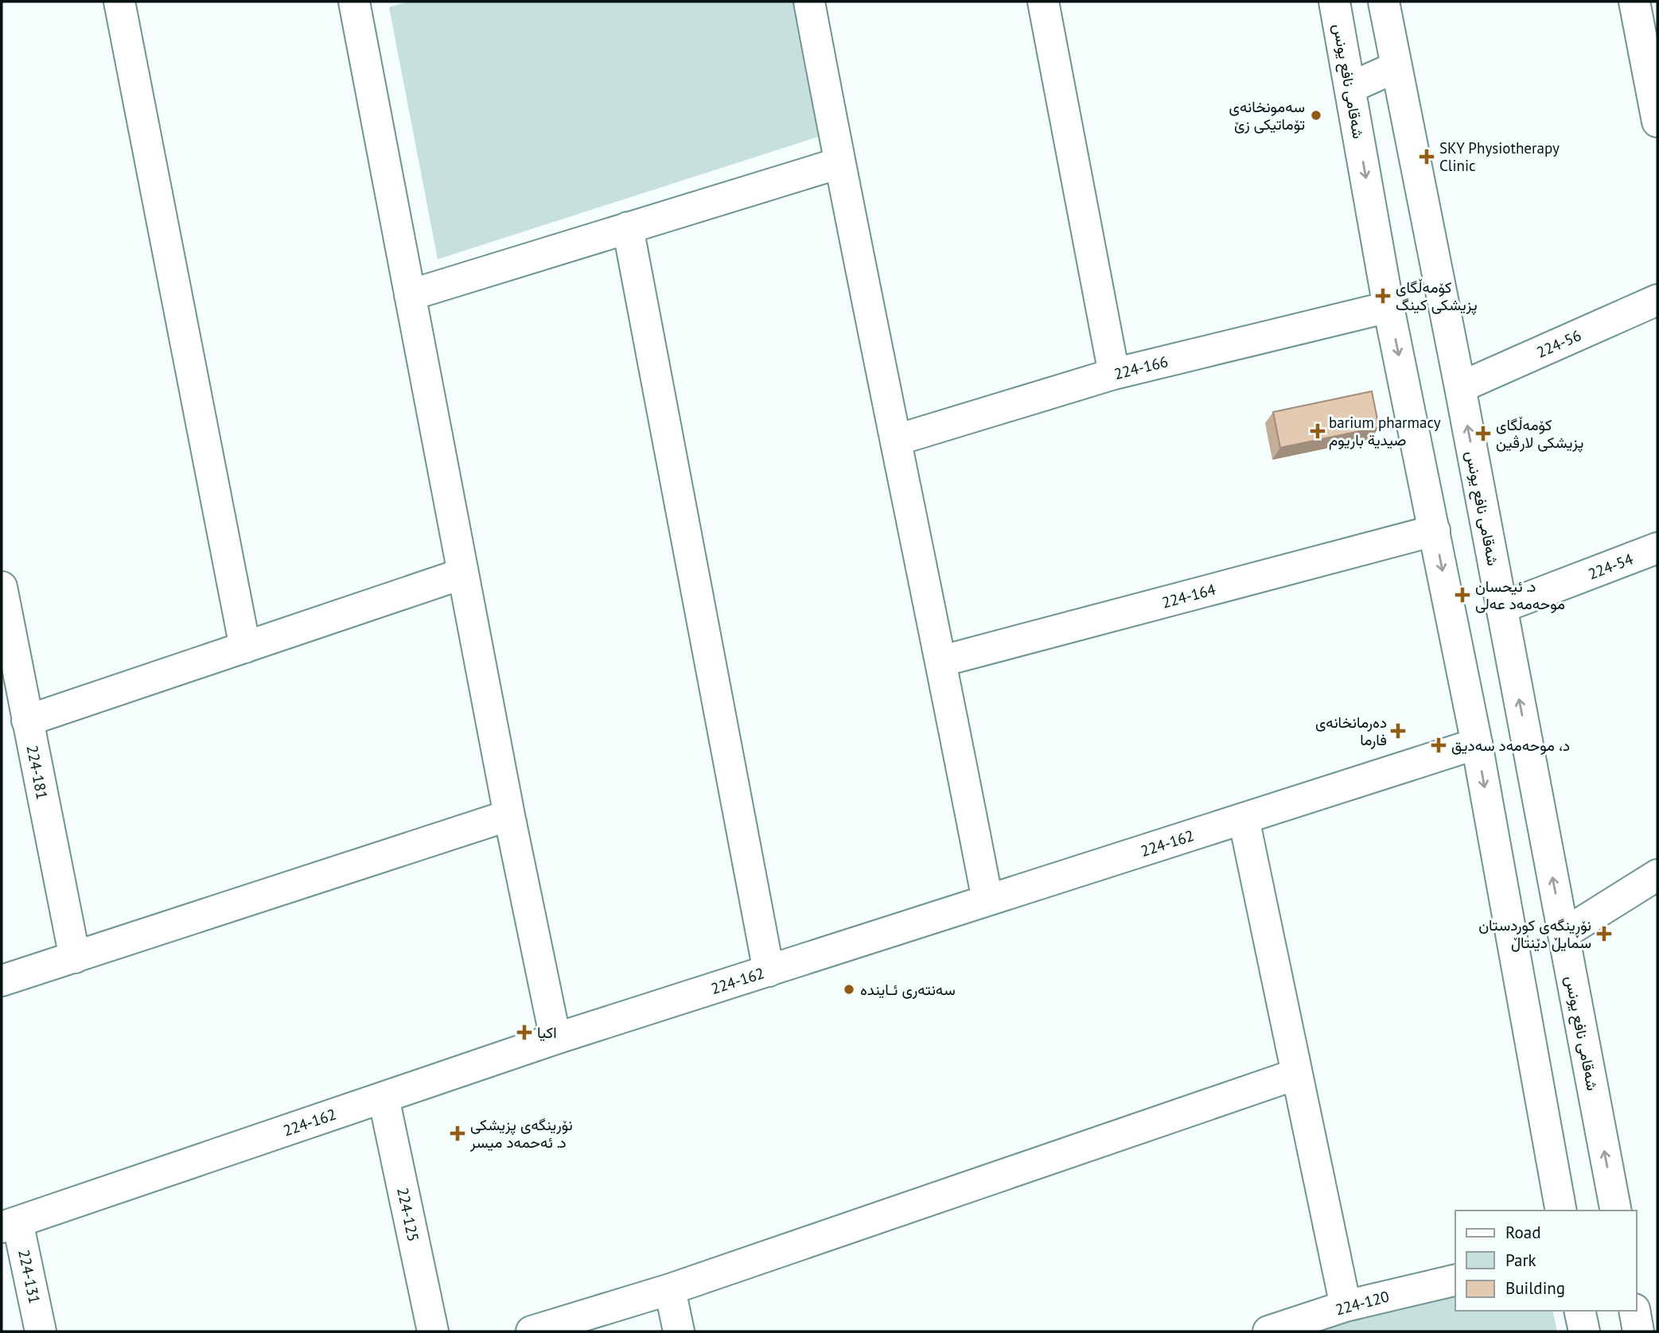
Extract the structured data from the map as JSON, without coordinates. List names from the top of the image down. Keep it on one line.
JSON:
{"streets":{"street":["شەقامی نافع یونس","224-56","224-166","224-54","224-164","224-181","224-162","224-125","224-131","224-120"]},"crossings":[["شەقامی نافع یونس","224-56"],["شەقامی نافع یونس","224-166"],["شەقامی نافع یونس","224-54"],["شەقامی نافع یونس","224-164"],["شەقامی نافع یونس","224-162"],["224-162","224-125"],["224-162","224-131"]],"places":{"other":["سەمونخانەی تۆماتیکی زێ","سەنتەری ئـایندە"],"health":["SKY Physiotherapy Clinic","کۆمەڵگای پزیشکی کینگ","barium pharmacy صيدية باريوم","کۆمەڵگای پزیشکی لارڤین","د. ئیحسان موحەمەد عەلی","دەرمانخانەی فارما","د، موحەمەد سەدیق","نۆڕینگەی کوردستان سمایڵ دێنتاڵ","اكيا","نۆرینگەی پزیشکی د. ئەحمەد میسر"]},"legend":["Road","Park","Building"]}
